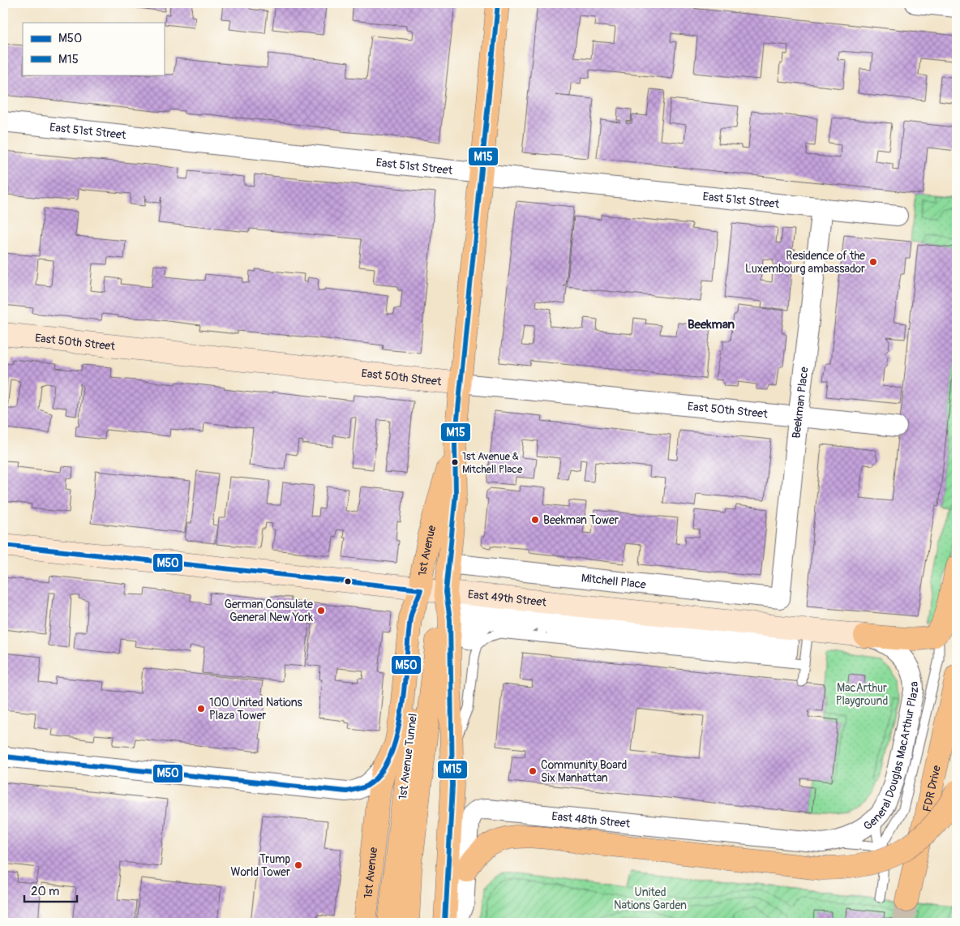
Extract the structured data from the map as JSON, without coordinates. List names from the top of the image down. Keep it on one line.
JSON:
{"streets":{"main road":["East 50th Street","1st Avenue","East 49th Street","1st Avenue Tunnel","FDR Drive"],"street":["East 51st Street","Beekman Place","Mitchell Place","General Douglas MacArthur Plaza","East 48th Street"]},"crossings":[["East 51st Street","Beekman Place"],["East 51st Street","1st Avenue"],["East 50th Street","Beekman Place"],["East 50th Street","1st Avenue"],["Beekman Place","Mitchell Place"],["1st Avenue","Mitchell Place"],["1st Avenue","East 49th Street"],["1st Avenue","1st Avenue Tunnel"],["East 49th Street","General Douglas MacArthur Plaza"],["East 49th Street","1st Avenue Tunnel"],["General Douglas MacArthur Plaza","East 48th Street"]],"districts":["Beekman"],"parks":["MacArthur Playground","United Nations Garden"],"places":["Residence of the Luxembourg ambassador","1st Avenue & Mitchell Place","Beekman Tower","German Consulate General New York","100 United Nations Plaza Tower","Community Board Six Manhattan","Trump World Tower"],"lines":["transit line M15","transit line M50"],"legend":["M50","M15"],"scale_bar":"20 m"}
